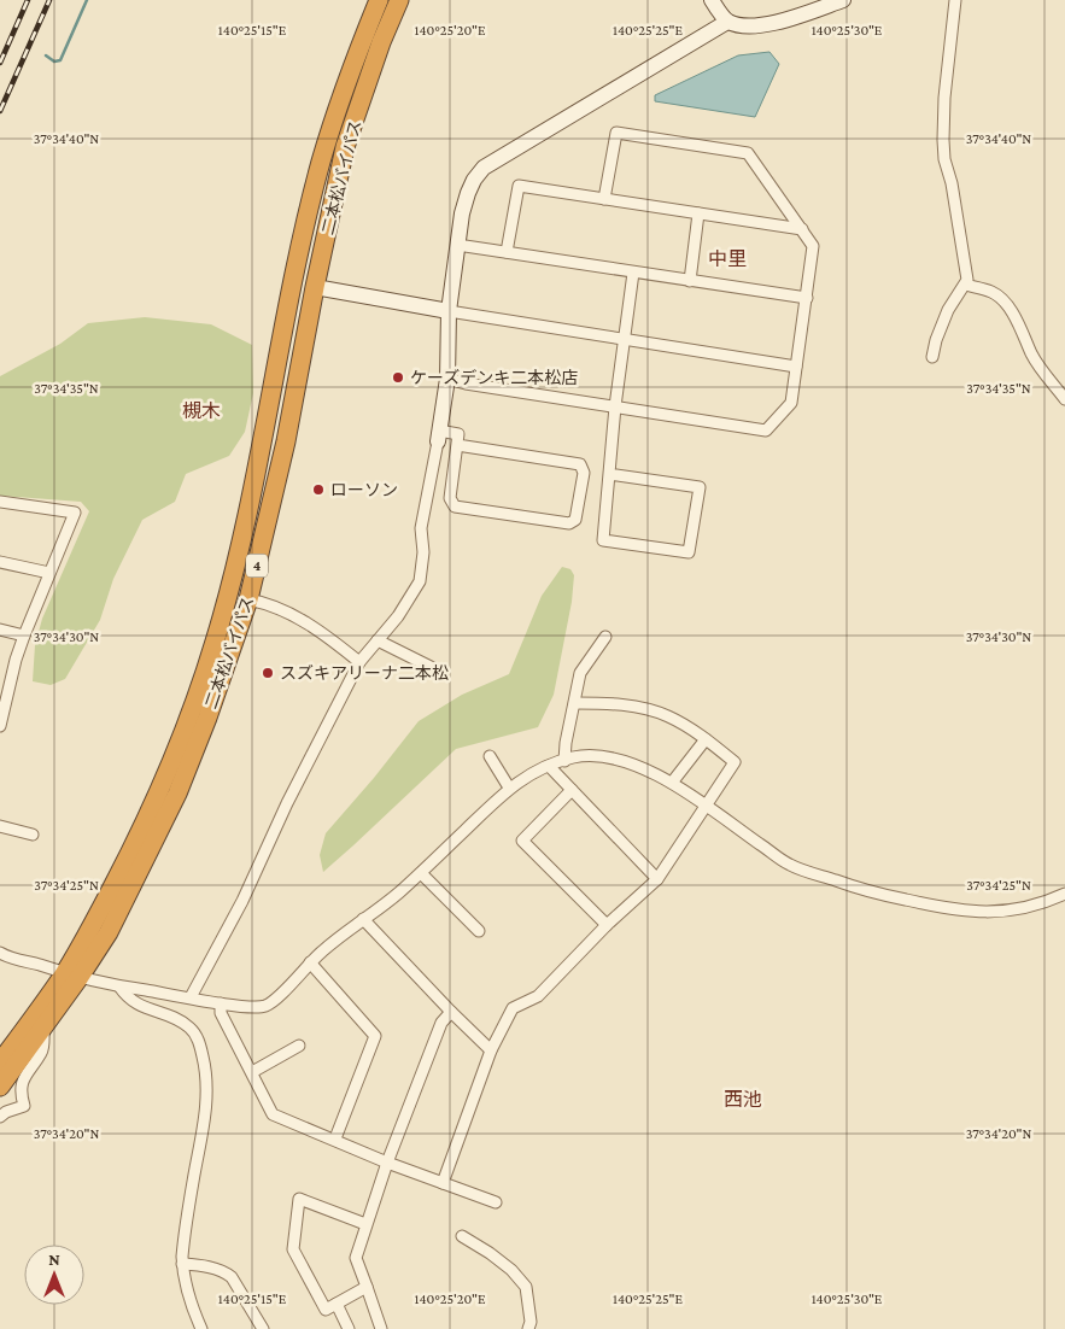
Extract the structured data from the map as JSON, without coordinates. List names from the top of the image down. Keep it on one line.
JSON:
{"streets":{"highway":["二本松バイパス","4"]},"districts":["中里","槻木","西池"],"places":["ケーズデンキ二本松店","ローソン","スズキアリーナ二本松"],"north":"top","coordinates":["140°25'15\"E","140°25'20\"E","140°25'25\"E","140°25'30\"E","37°34'40\"N","37°34'35\"N","37°34'30\"N","37°34'25\"N","37°34'20\"N"]}
